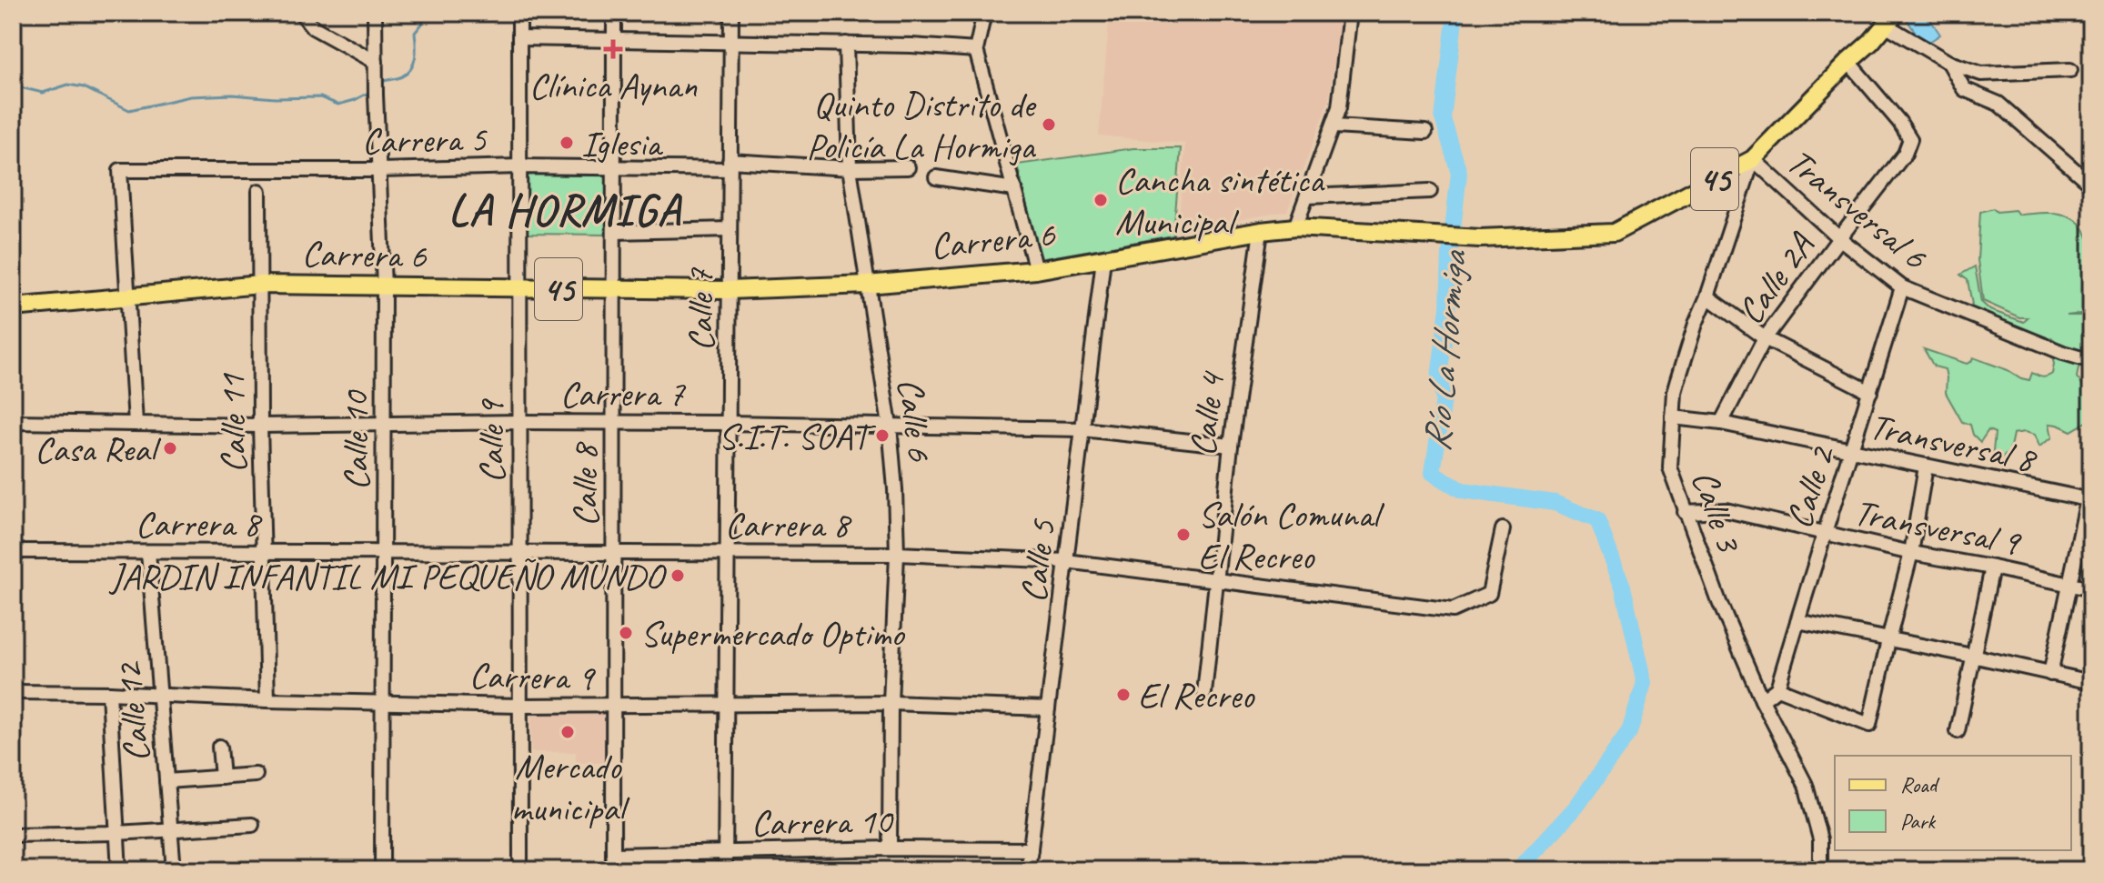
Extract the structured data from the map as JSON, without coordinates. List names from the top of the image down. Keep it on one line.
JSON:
{"streets":{"main road":["45","Carrera 6"],"street":["Carrera 5","Transversal 6","Calle 2A","Calle 7","Carrera 7","Calle 4","Calle 6","Calle 11","Calle 10","Calle 9","Transversal 8","Calle 8","Calle 2","Calle 3","Carrera 8","Transversal 9","Calle 5","Carrera 9","Calle 12","Carrera 10"]},"crossings":[["Carrera 5","Carrera 6"],["Carrera 5","Calle 7"],["Carrera 5","Calle 6"],["Carrera 5","Calle 10"],["Carrera 5","Calle 9"],["Carrera 5","Calle 8"],["Transversal 6","Carrera 6"],["Transversal 6","Calle 2A"],["Transversal 6","Calle 2"],["Transversal 6","Calle 3"],["Carrera 6","Calle 2A"],["Carrera 6","Calle 7"],["Carrera 6","Calle 4"],["Carrera 6","Calle 6"],["Carrera 6","Calle 11"],["Carrera 6","Calle 10"],["Carrera 6","Calle 9"],["Carrera 6","Calle 8"],["Carrera 6","Calle 3"],["Carrera 6","Calle 5"],["Calle 2A","Transversal 8"],["Calle 7","Carrera 7"],["Calle 7","Carrera 8"],["Calle 7","Carrera 9"],["Calle 7","Carrera 10"],["Carrera 7","Calle 4"],["Carrera 7","Calle 6"],["Carrera 7","Calle 11"],["Carrera 7","Calle 10"],["Carrera 7","Calle 9"],["Carrera 7","Calle 8"],["Carrera 7","Calle 5"],["Calle 4","Carrera 8"],["Calle 6","Carrera 8"],["Calle 6","Carrera 9"],["Calle 6","Carrera 10"],["Calle 11","Carrera 8"],["Calle 11","Carrera 9"],["Calle 10","Carrera 8"],["Calle 10","Carrera 9"],["Calle 9","Carrera 8"],["Calle 9","Carrera 9"],["Transversal 8","Calle 2"],["Transversal 8","Calle 3"],["Calle 8","Carrera 8"],["Calle 8","Carrera 9"],["Calle 8","Carrera 10"],["Calle 2","Transversal 9"],["Calle 3","Transversal 9"],["Carrera 8","Calle 5"],["Carrera 8","Calle 12"],["Calle 5","Carrera 9"],["Calle 5","Carrera 10"],["Carrera 9","Calle 12"]],"districts":["LA HORMIGA"],"water":["Río La Hormiga"],"places":{"health":["Clínica Aynan"],"other":["Quinto Distrito de Policía La Hormiga","Iglesia","Cancha sintética Municipal","S.I.T. SOAT","Casa Real","Salón Comunal El Recreo","JARDIN INFANTIL MI PEQUEÑO MUNDO","Supermercado Optimo","El Recreo","Mercado municipal"]},"legend":["Road","Park"]}
